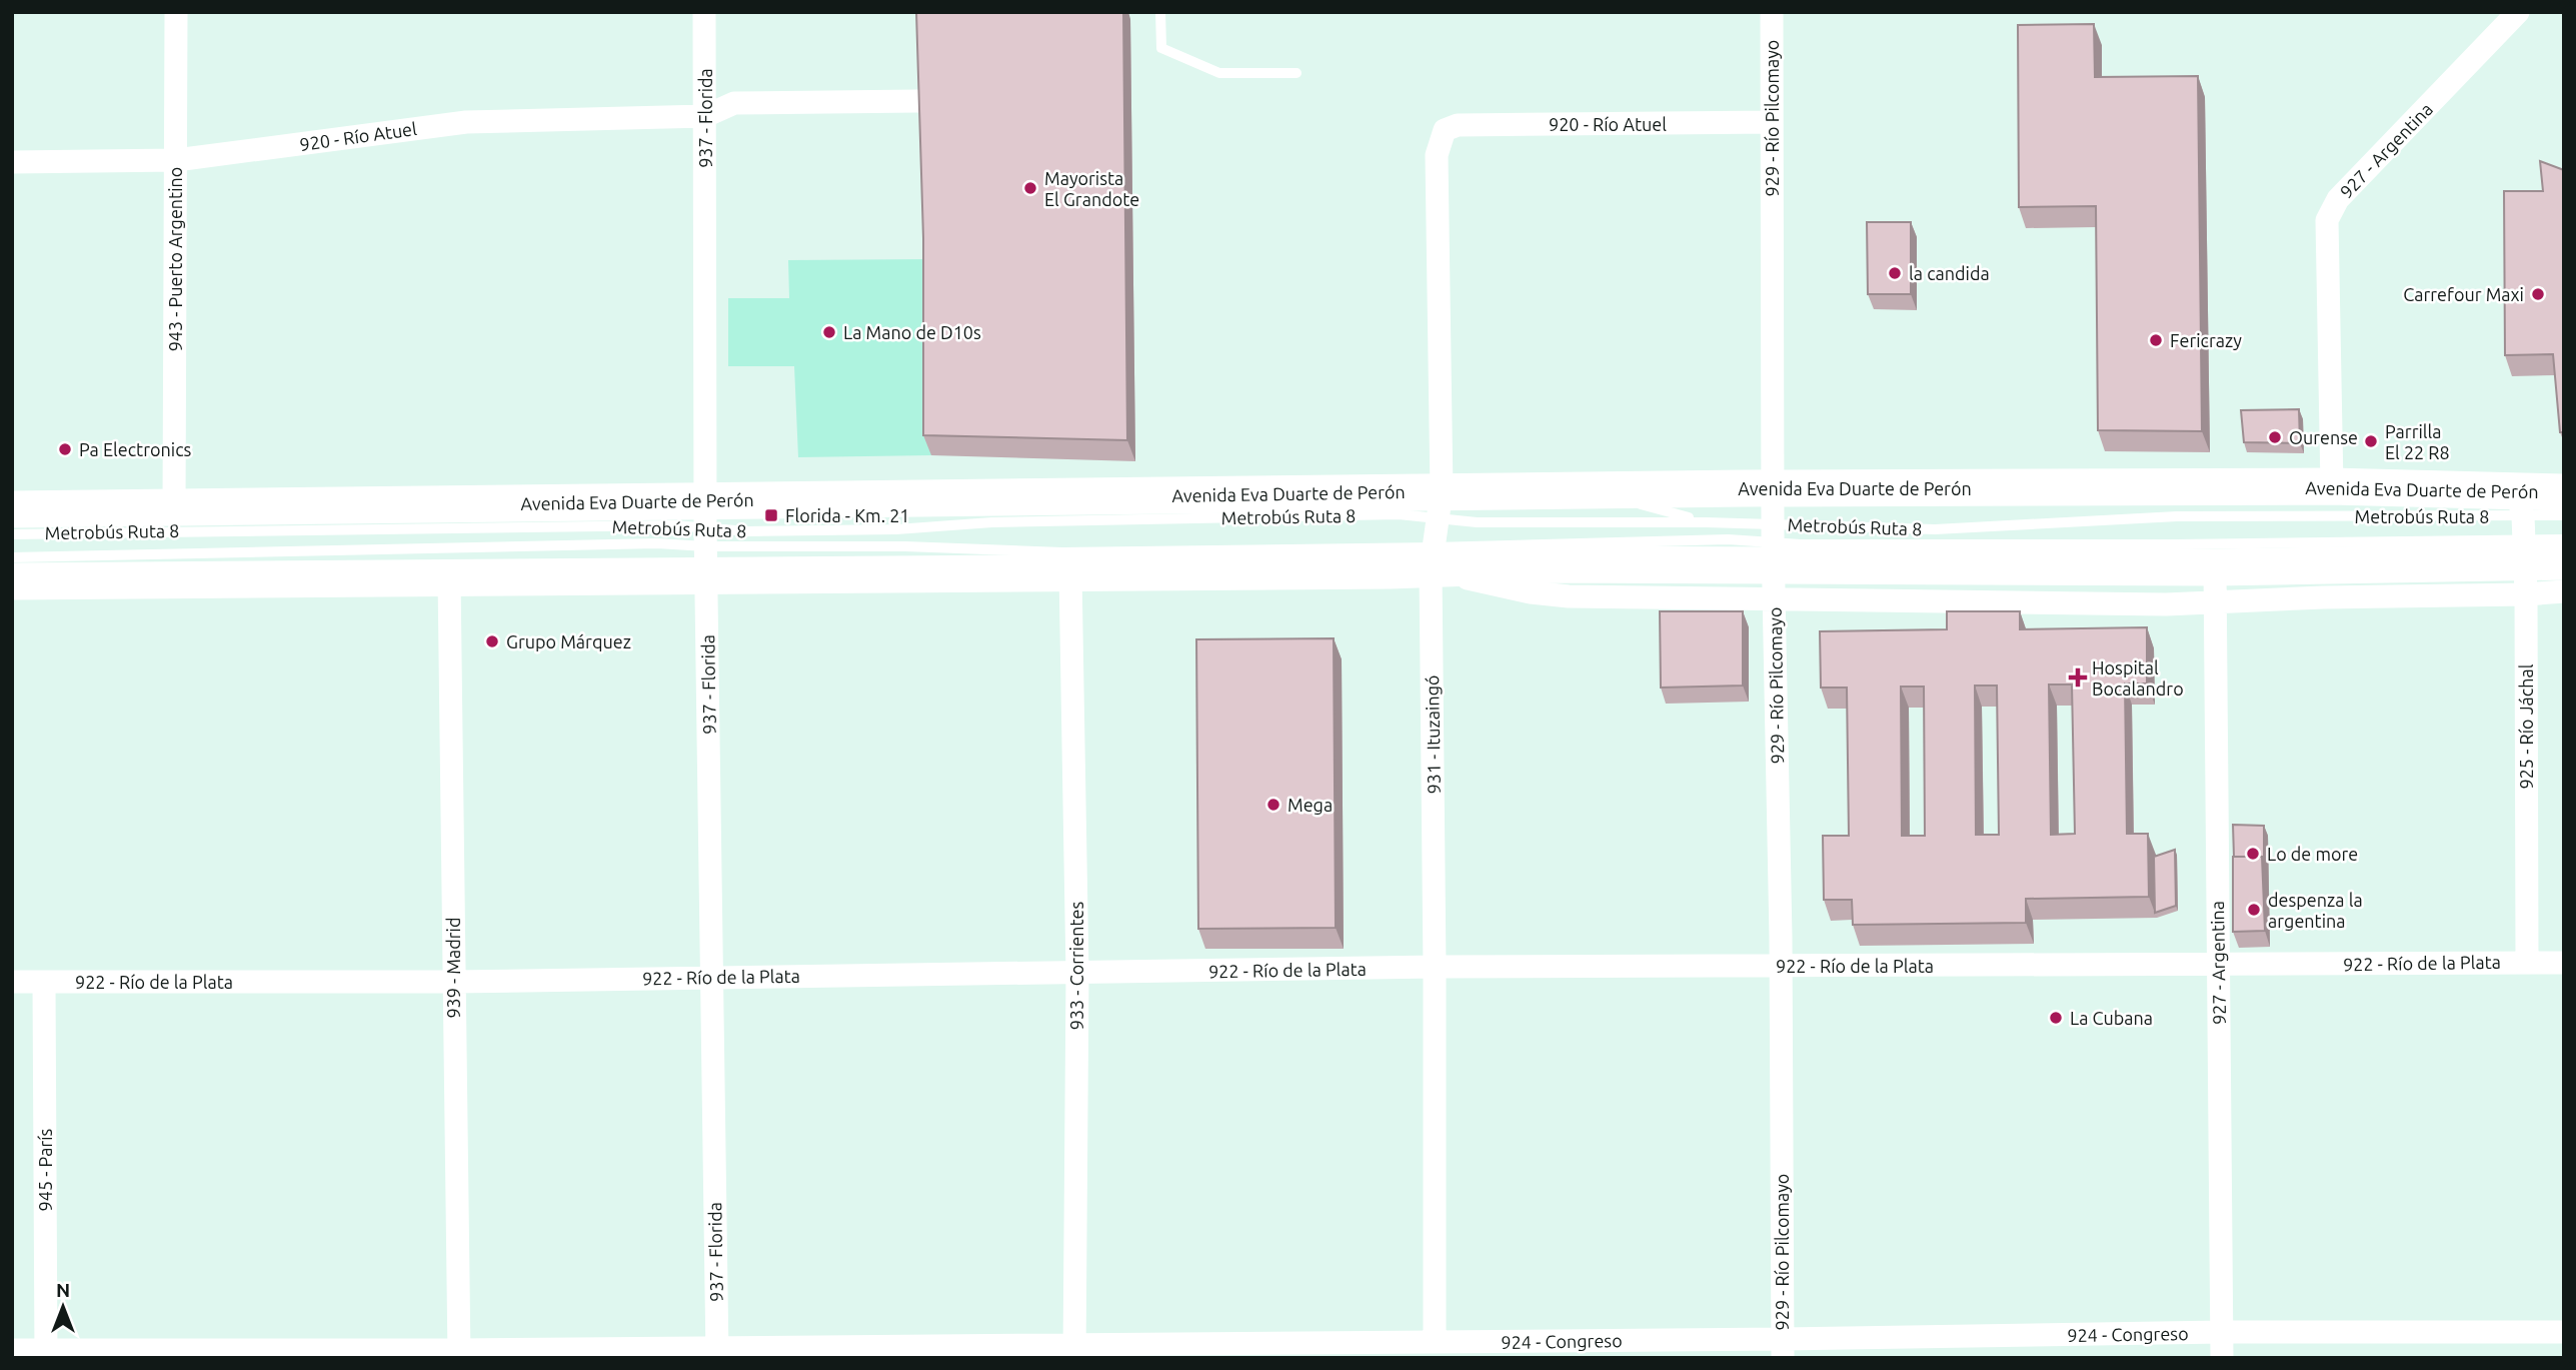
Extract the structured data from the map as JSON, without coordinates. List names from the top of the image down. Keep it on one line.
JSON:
{"streets":{"main road":["Avenida Eva Duarte de Perón"],"street":["937 - Florida","929 - Río Pilcomayo","920 - Río Atuel","927 - Argentina","943 - Puerto Argentino","925 - Río Jáchal","931 - Ituzaingó","922 - Río de la Plata","933 - Corrientes","939 - Madrid","945 - París","924 - Congreso"],"lane":["Metrobús Ruta 8"]},"crossings":[["937 - Florida","920 - Río Atuel"],["937 - Florida","Avenida Eva Duarte de Perón"],["937 - Florida","Metrobús Ruta 8"],["937 - Florida","922 - Río de la Plata"],["937 - Florida","924 - Congreso"],["929 - Río Pilcomayo","920 - Río Atuel"],["929 - Río Pilcomayo","Avenida Eva Duarte de Perón"],["929 - Río Pilcomayo","Metrobús Ruta 8"],["929 - Río Pilcomayo","922 - Río de la Plata"],["929 - Río Pilcomayo","924 - Congreso"],["920 - Río Atuel","943 - Puerto Argentino"],["920 - Río Atuel","931 - Ituzaingó"],["927 - Argentina","Avenida Eva Duarte de Perón"],["927 - Argentina","922 - Río de la Plata"],["927 - Argentina","924 - Congreso"],["943 - Puerto Argentino","Avenida Eva Duarte de Perón"],["Avenida Eva Duarte de Perón","Metrobús Ruta 8"],["Avenida Eva Duarte de Perón","925 - Río Jáchal"],["Avenida Eva Duarte de Perón","931 - Ituzaingó"],["Avenida Eva Duarte de Perón","933 - Corrientes"],["Avenida Eva Duarte de Perón","939 - Madrid"],["Metrobús Ruta 8","925 - Río Jáchal"],["Metrobús Ruta 8","931 - Ituzaingó"],["925 - Río Jáchal","922 - Río de la Plata"],["931 - Ituzaingó","922 - Río de la Plata"],["931 - Ituzaingó","924 - Congreso"],["922 - Río de la Plata","933 - Corrientes"],["922 - Río de la Plata","939 - Madrid"],["922 - Río de la Plata","945 - París"],["933 - Corrientes","924 - Congreso"],["939 - Madrid","924 - Congreso"],["945 - París","924 - Congreso"]],"places":{"other":["Mayorista El Grandote","la candida","Carrefour Maxi","La Mano de D10s","Fericrazy","Ourense","Parrilla El 22 R8","Pa Electronics","Grupo Márquez","Mega","Lo de more","despenza la argentina","La Cubana"],"transit":["Florida - Km. 21"],"health":["Hospital Bocalandro"]},"north":"top"}
